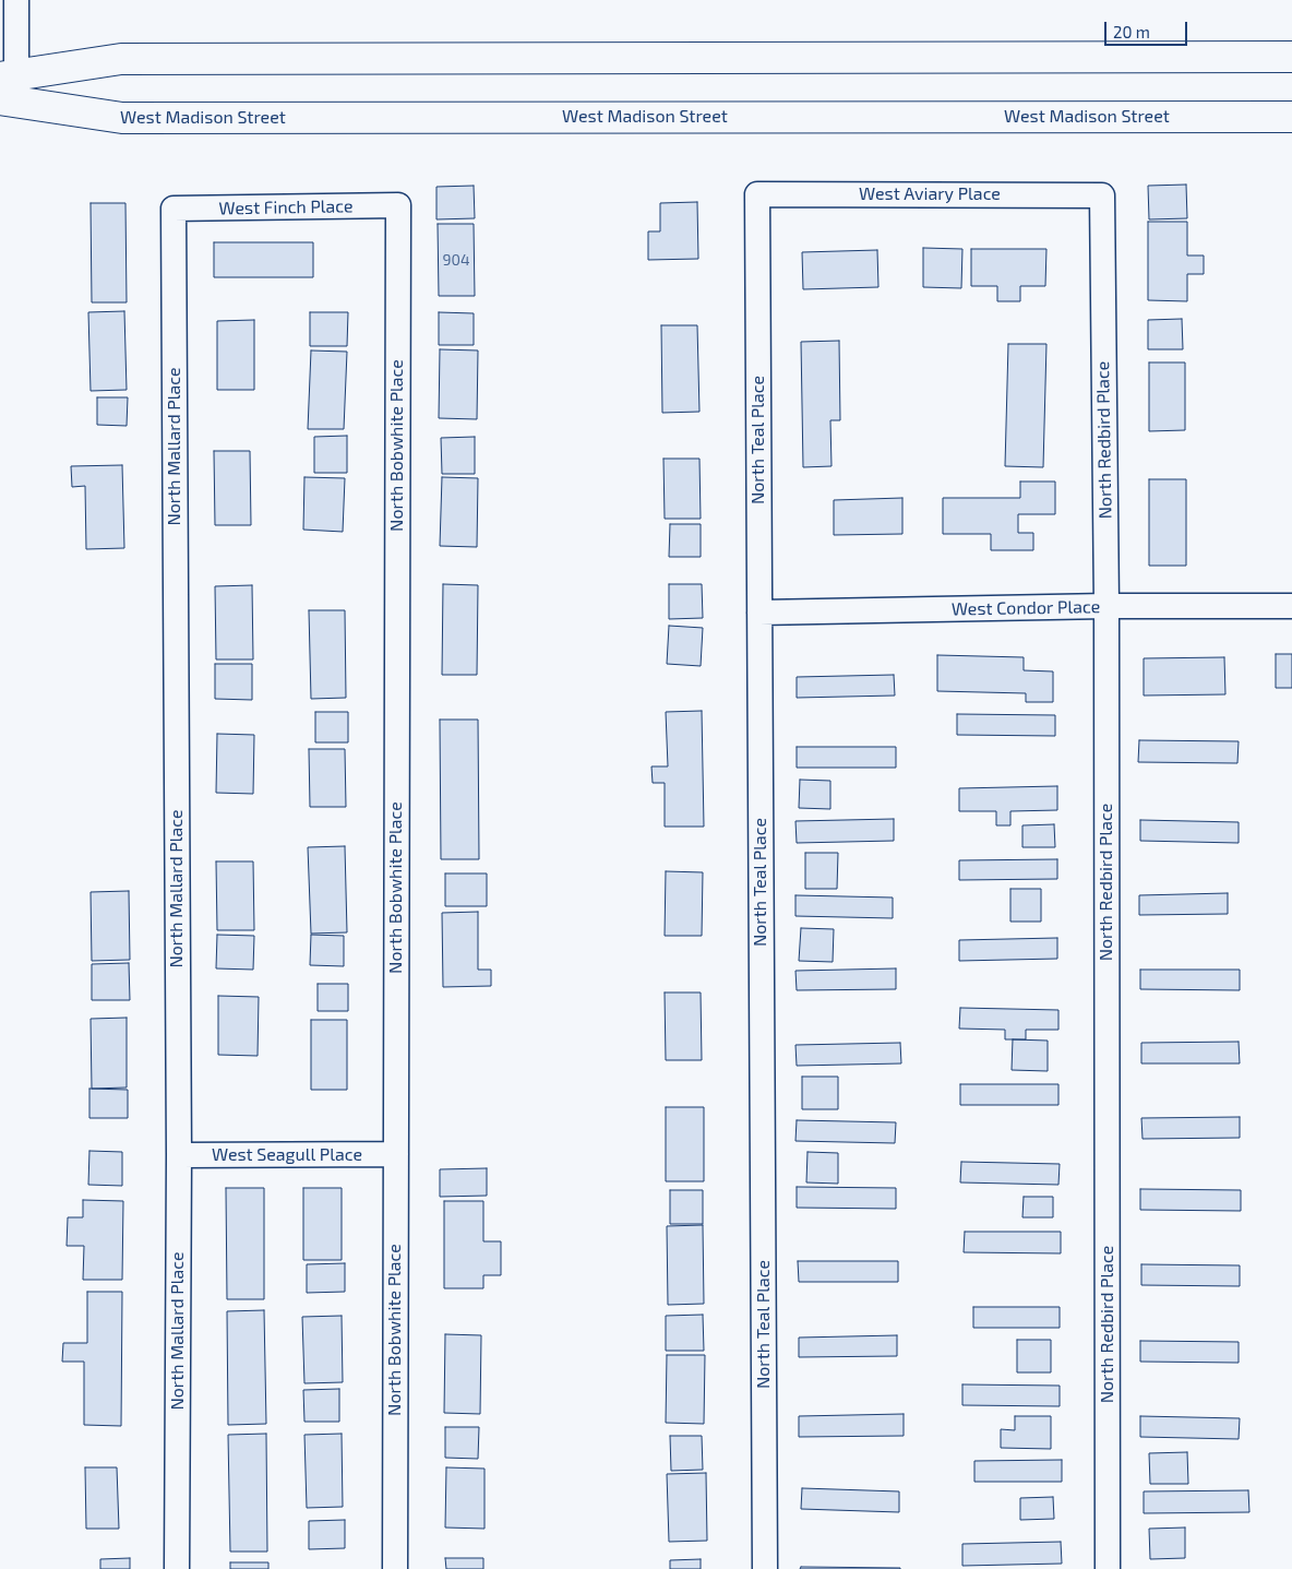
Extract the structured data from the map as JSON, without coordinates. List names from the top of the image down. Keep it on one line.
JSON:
{"streets":{"street":["West Madison Street","West Aviary Place","West Finch Place","North Teal Place","North Redbird Place","North Bobwhite Place","North Mallard Place","West Condor Place","West Seagull Place"]},"crossings":[["West Aviary Place","North Teal Place"],["West Aviary Place","North Redbird Place"],["West Finch Place","North Bobwhite Place"],["West Finch Place","North Mallard Place"],["North Teal Place","West Condor Place"],["North Redbird Place","West Condor Place"],["North Bobwhite Place","West Seagull Place"],["North Mallard Place","West Seagull Place"]],"house_numbers":["904"],"scale_bar":"20 m"}
